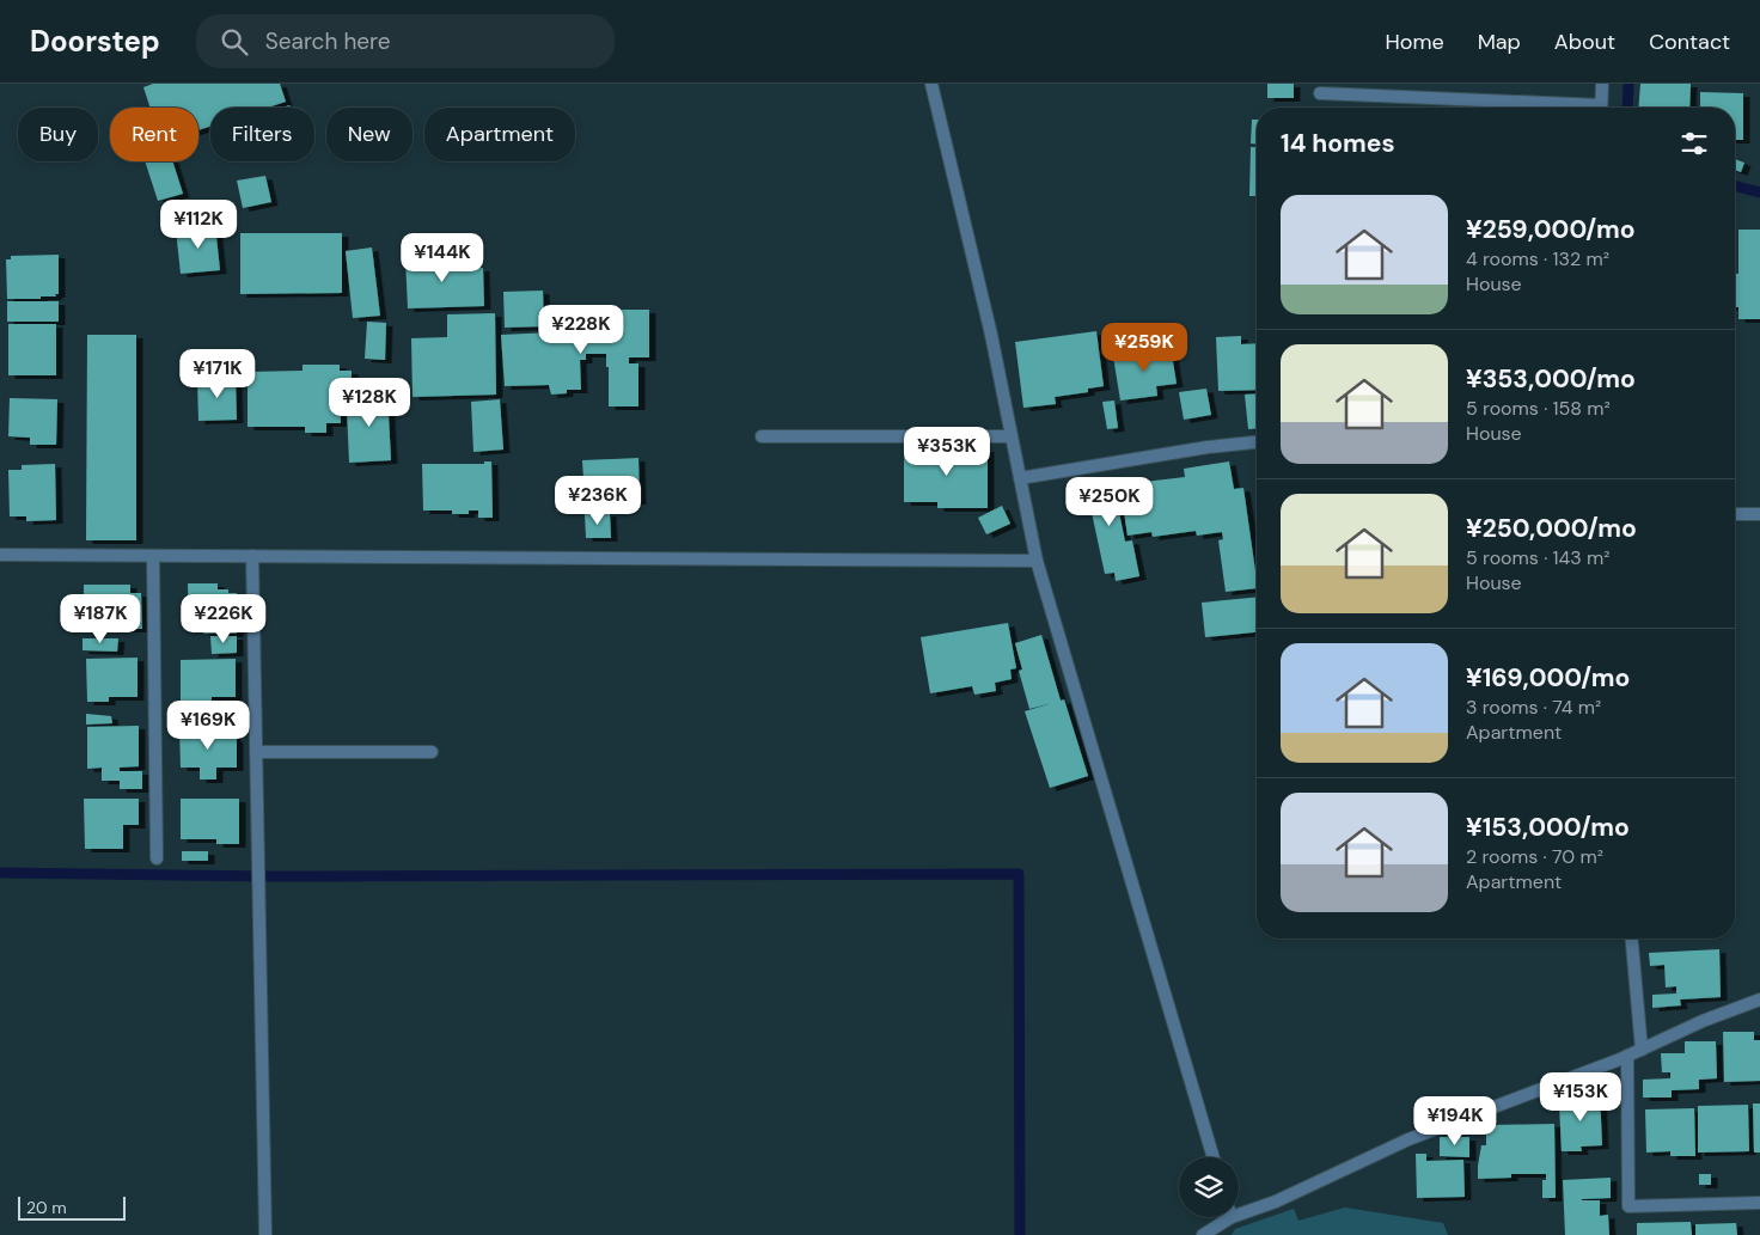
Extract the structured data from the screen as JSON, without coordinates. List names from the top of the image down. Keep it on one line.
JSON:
{"scale_bar":"20 m","page":{"header":"Doorstep","search":"Search here","nav":["Home","Map","About","Contact"],"chip":["Buy","Rent","Filters","New","Apartment"],"heading":"14 homes","list":[{"name":"¥259,000/mo","note":"4 rooms · 132 m² · House"},{"name":"¥353,000/mo","note":"5 rooms · 158 m² · House"},{"name":"¥250,000/mo","note":"5 rooms · 143 m² · House"},{"name":"¥169,000/mo","note":"3 rooms · 74 m² · Apartment"},{"name":"¥153,000/mo","note":"2 rooms · 70 m² · Apartment"}],"price":["¥112K","¥144K","¥228K","¥259K","¥171K","¥128K","¥353K","¥236K","¥250K","¥187K","¥226K","¥169K","¥153K","¥194K"],"scale":"20 m"}}
